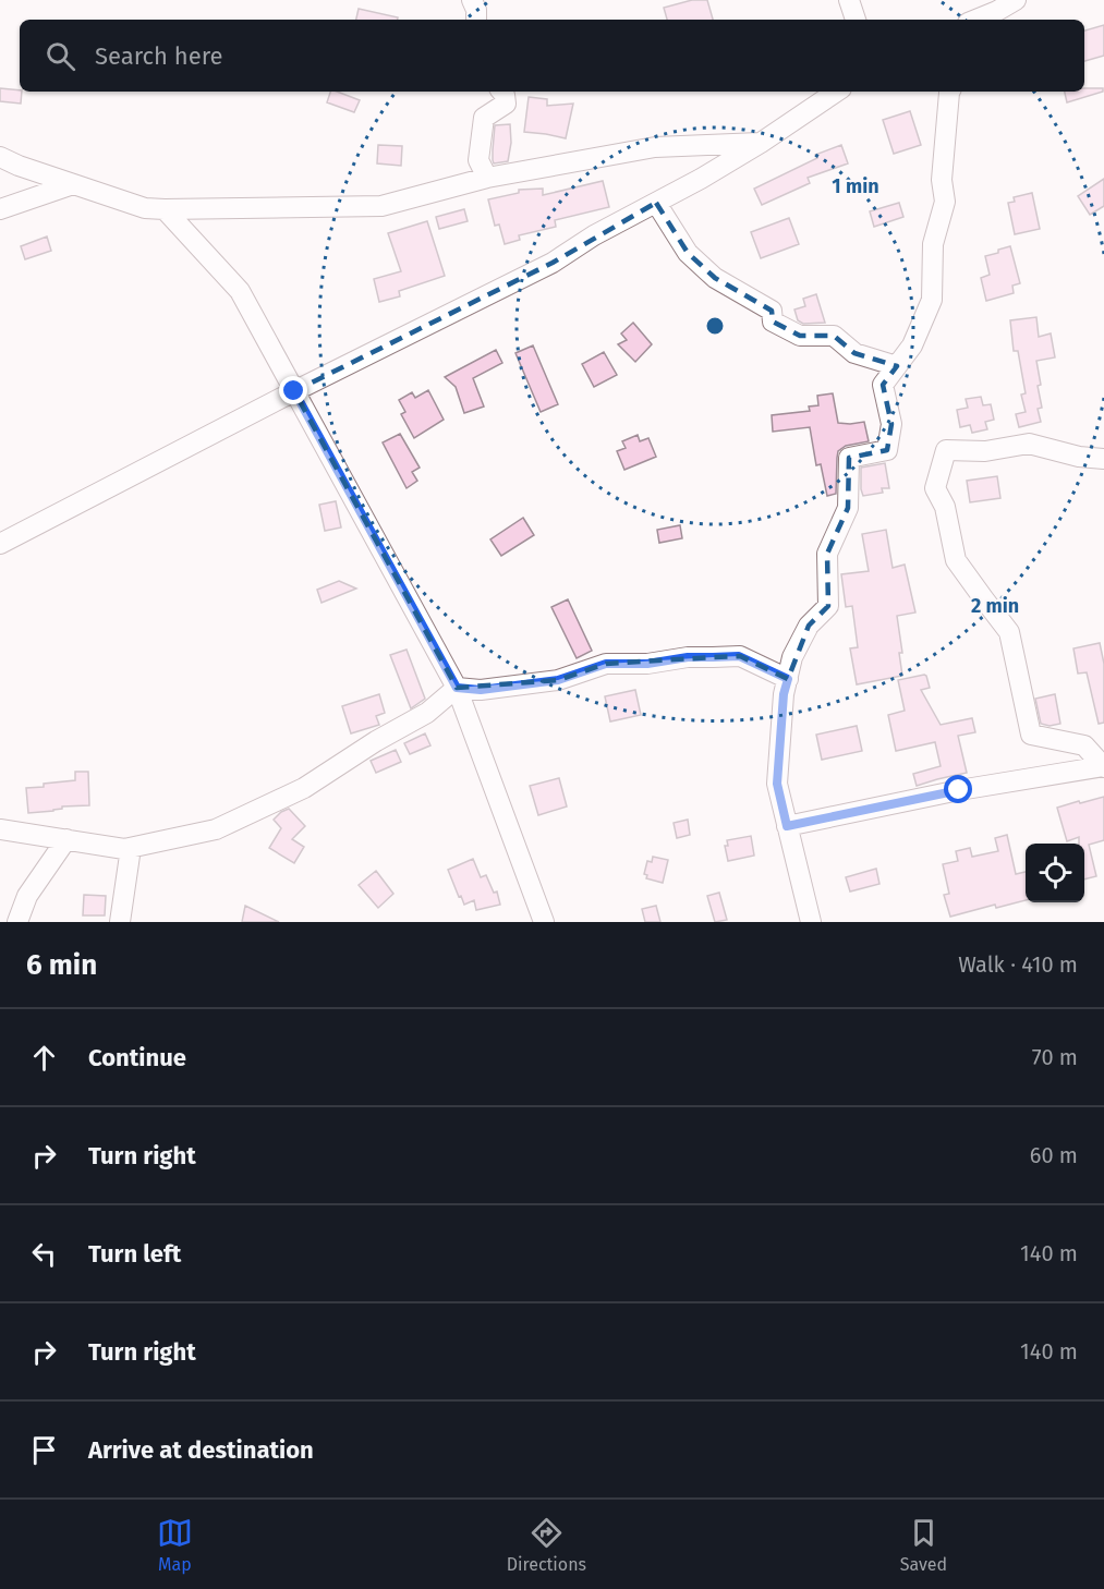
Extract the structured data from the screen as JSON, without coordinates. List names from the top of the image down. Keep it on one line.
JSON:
{"page":{"search":"Search here","heading":["6 min","Walk · 410 m"],"list":[["Continue","70 m"],["Turn right","60 m"],["Turn left","140 m"],["Turn right","140 m"],"Arrive at destination"],"nav":["Map","Directions","Saved"]},"rings":["1 min","2 min"]}
